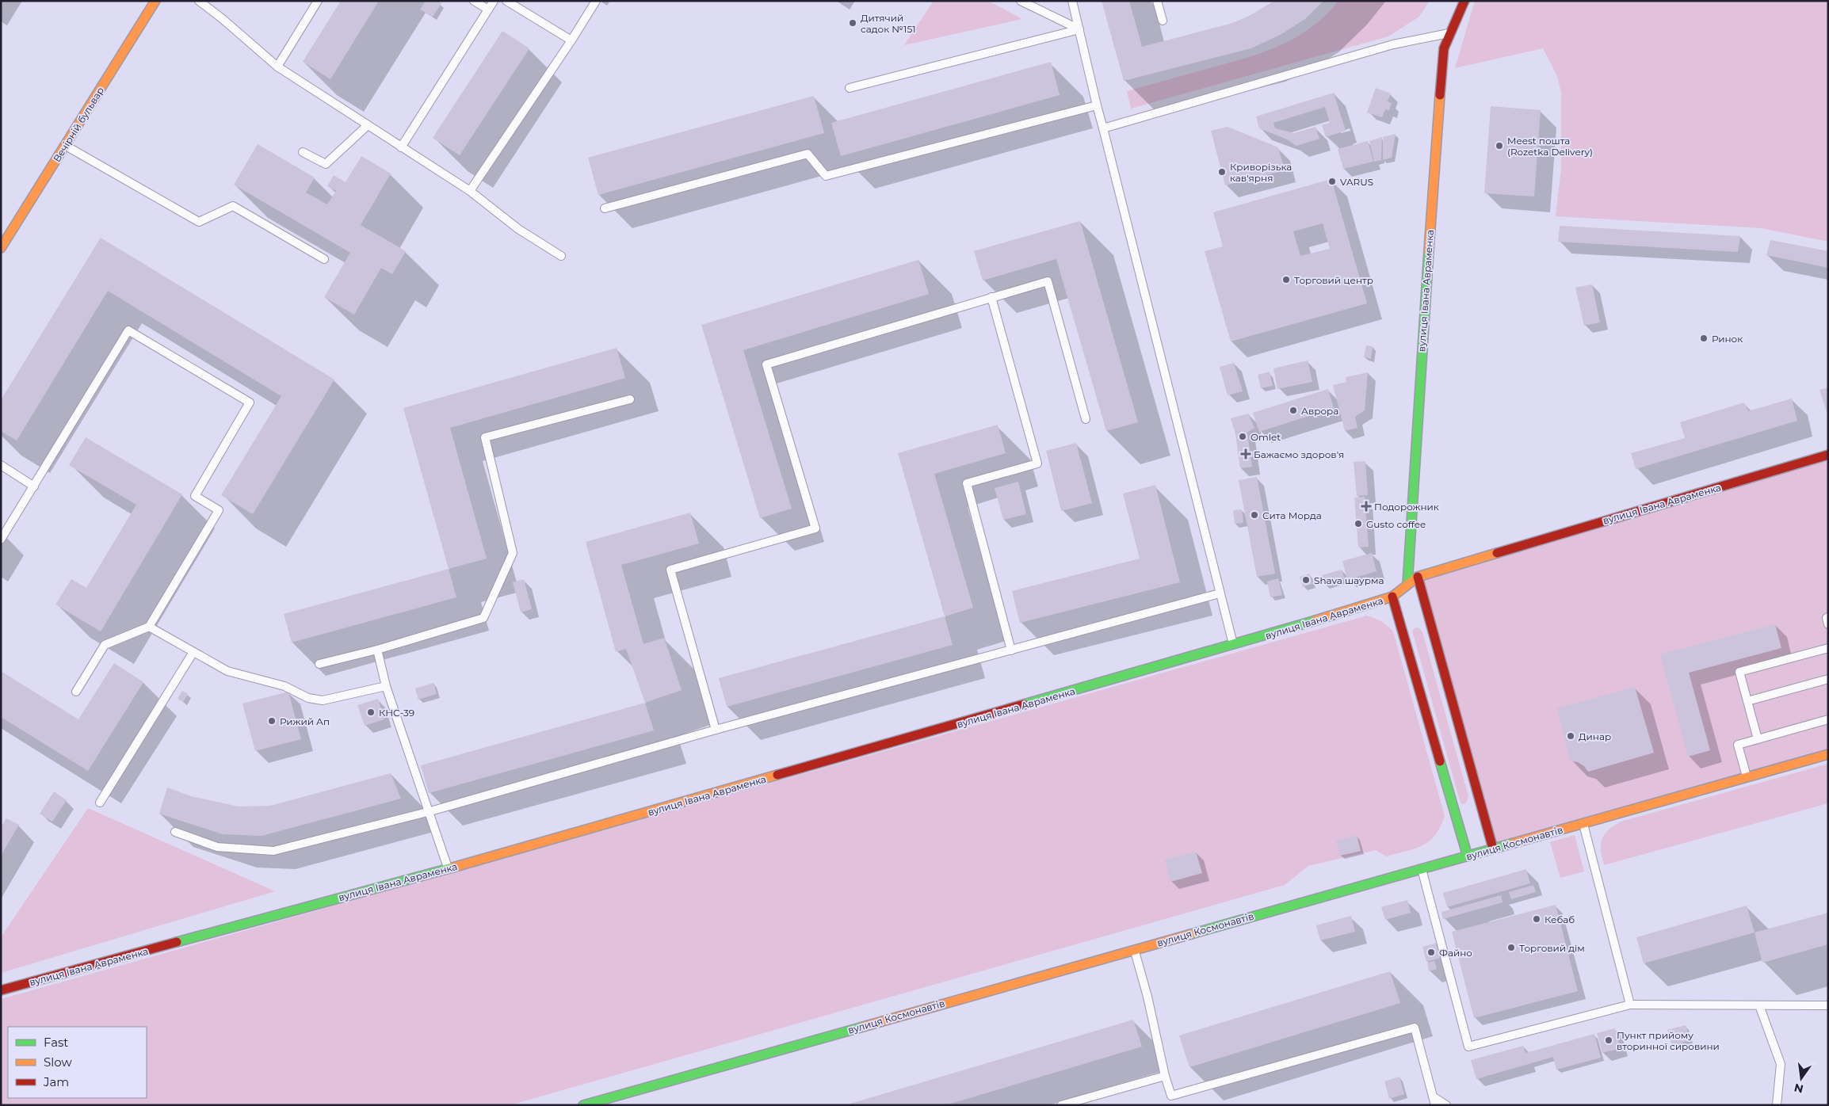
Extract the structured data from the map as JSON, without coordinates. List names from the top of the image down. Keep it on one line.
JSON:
{"streets":{"street":["Вечірній бульвар","вулиця Івана Авраменка","вулиця Космонавтів"]},"places":{"other":["Дитячий садок №151","Meest пошта (Rozetka Delivery)","Криворізька кав'ярня","VARUS","Торговий центр","Ринок","Аврора","Omlet","Сита Морда","Gusto coffee","Shava шаурма","КНС-39","Рижий Ап","Динар","Кебаб","Торговий дім","Файно","Пункт прийому вторинної сировини"],"health":["Бажаємо здоров'я","Подорожник"]},"legend":["Fast","Slow","Jam"],"north":"bottom"}
